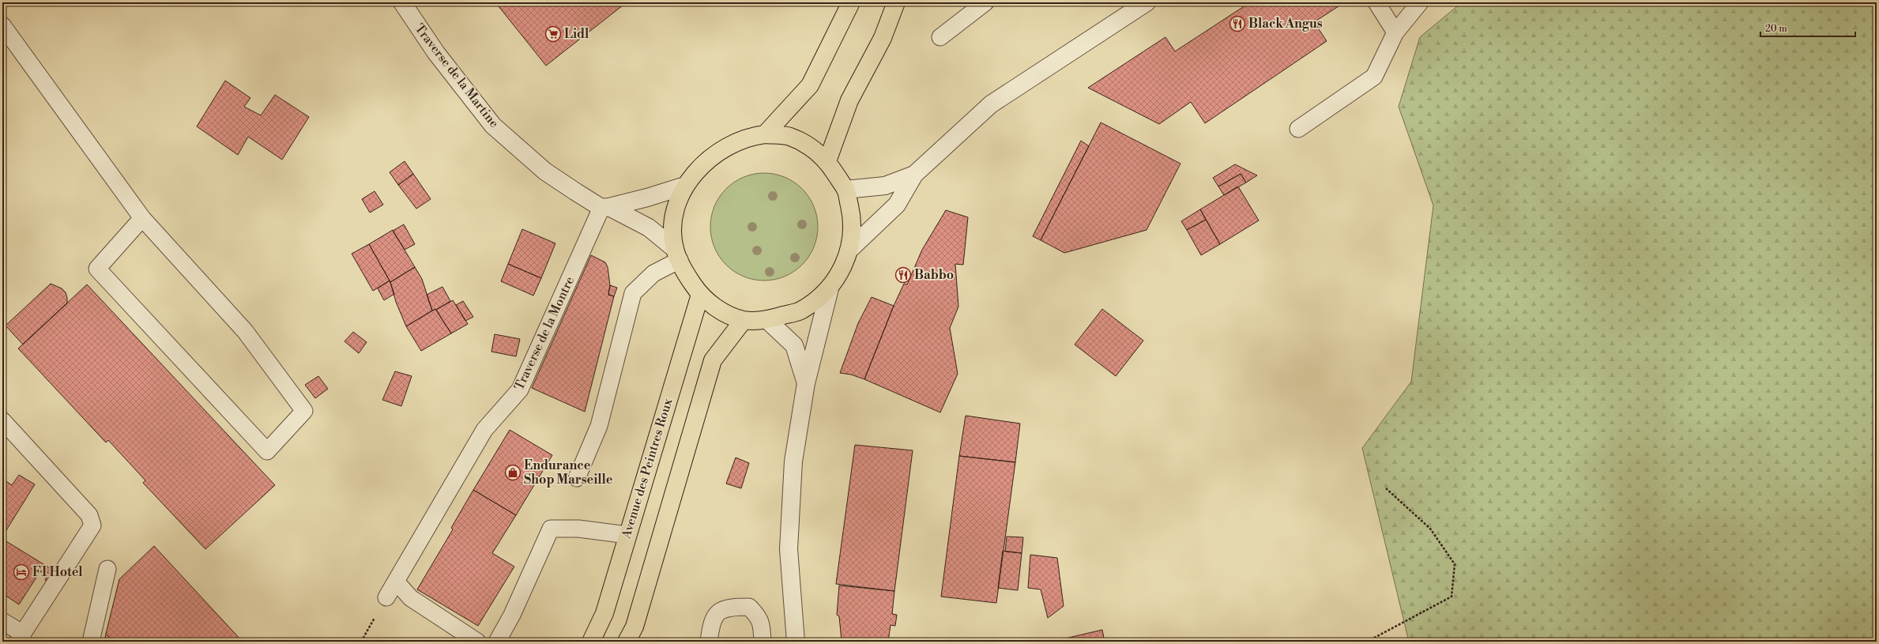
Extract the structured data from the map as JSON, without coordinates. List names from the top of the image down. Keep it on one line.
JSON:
{"streets":{"main road":["Avenue des Peintres Roux"],"street":["Traverse de la Martine"],"lane":["Traverse de la Montre"]},"crossings":[["Traverse de la Martine","Traverse de la Montre"]],"places":{"restaurant":["Black Angus","Babbo"],"supermarket":["Lidl"],"shop":["Endurance Shop Marseille"],"hotel":["F1 Hotel"]},"scale_bar":"20 m"}
